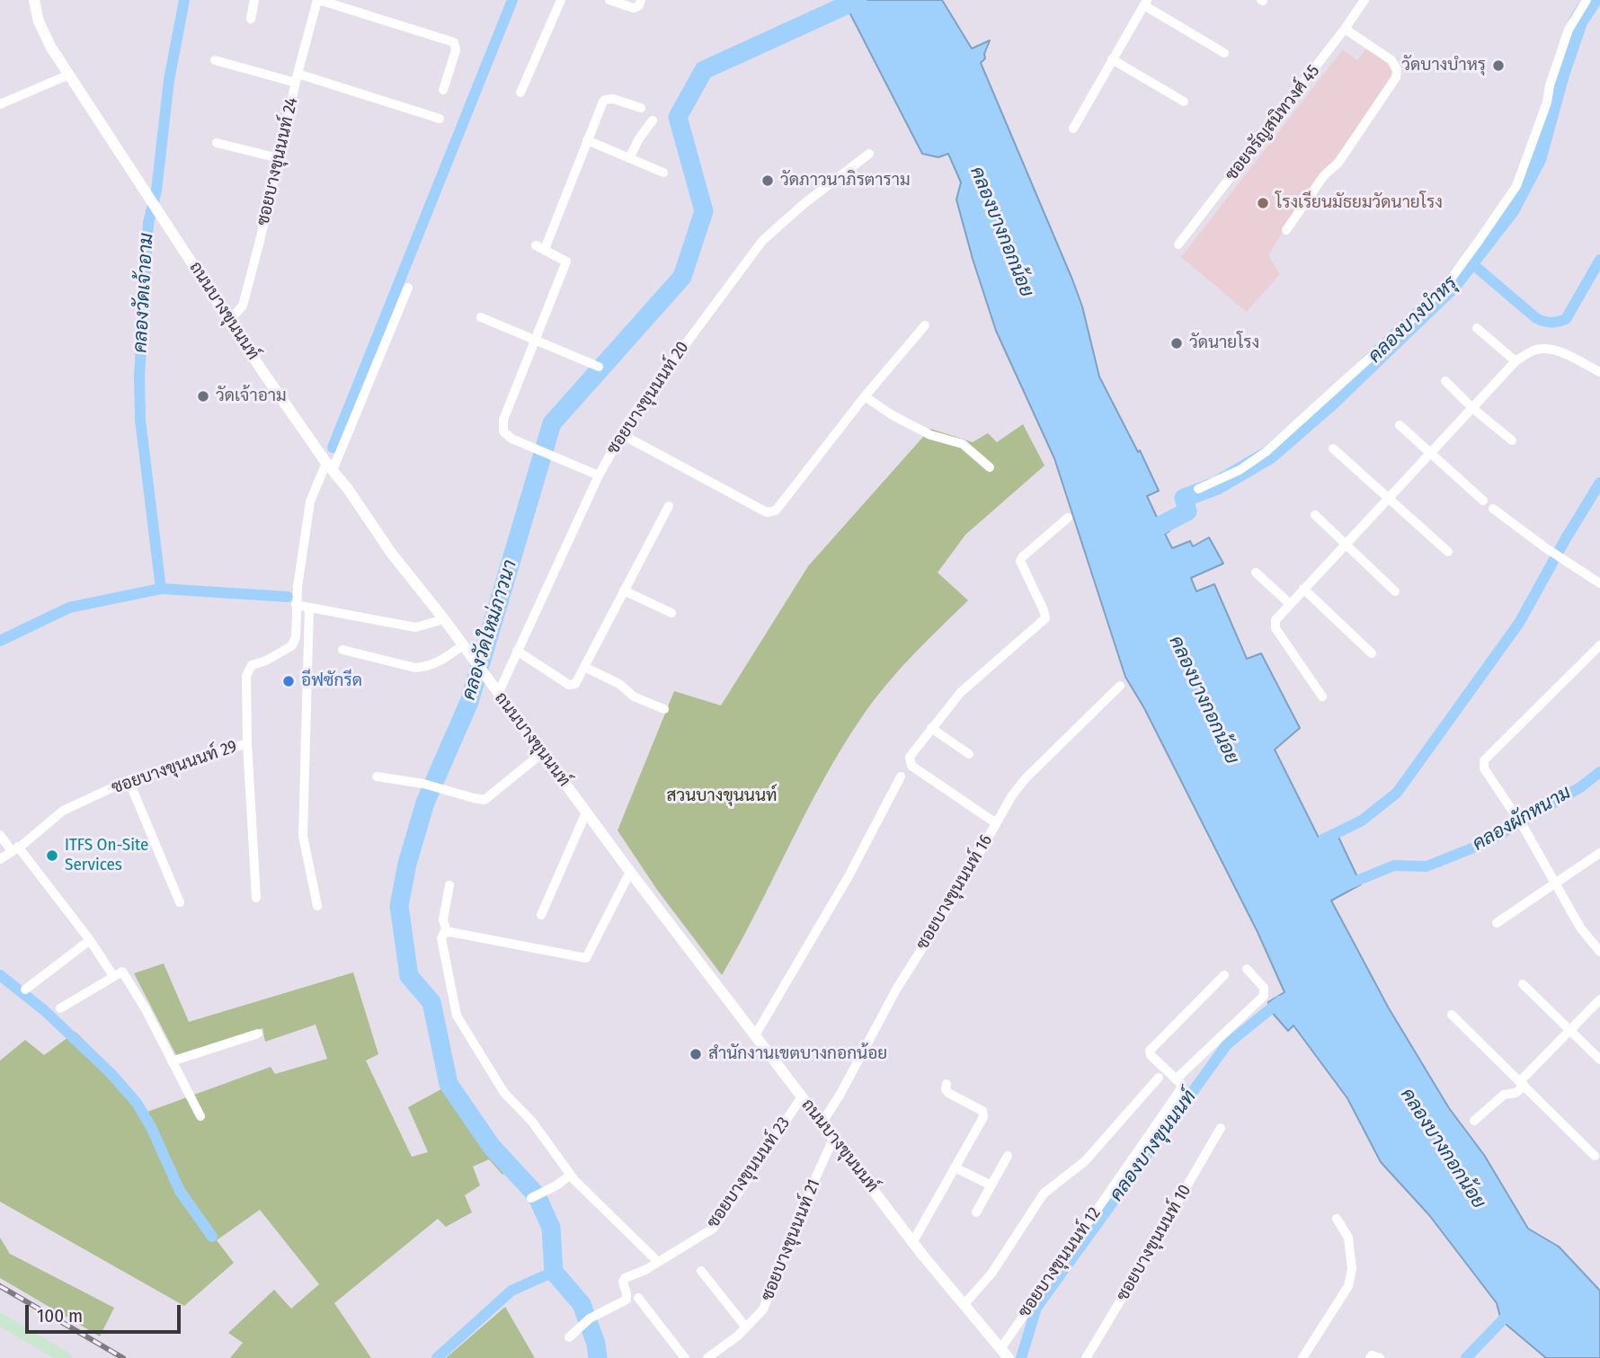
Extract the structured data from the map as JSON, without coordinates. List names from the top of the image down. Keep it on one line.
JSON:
{"streets":{"street":["ซอยจรัญสนิทวงศ์ 45","ซอยบางขุนนนท์ 24","ถนนบางขุนนนท์","ซอยบางขุนนนท์ 20","ซอยบางขุนนนท์ 29","ซอยบางขุนนนท์ 16","ซอยบางขุนนนท์ 23","ซอยบางขุนนนท์ 21","ซอยบางขุนนนท์ 10","ซอยบางขุนนนท์ 12"]},"crossings":[["ซอยบางขุนนนท์ 24","ถนนบางขุนนนท์"],["ถนนบางขุนนนท์","ซอยบางขุนนนท์ 20"],["ถนนบางขุนนนท์","ซอยบางขุนนนท์ 29"],["ถนนบางขุนนนท์","ซอยบางขุนนนท์ 16"],["ถนนบางขุนนนท์","ซอยบางขุนนนท์ 23"],["ถนนบางขุนนนท์","ซอยบางขุนนนท์ 21"],["ถนนบางขุนนนท์","ซอยบางขุนนนท์ 12"]],"water":["คลองบางกอกน้อย","คลองวัดเจ้าอาม","คลองบางบำหรุ","คลองวัดใหม่ภาวนา","คลองผักหนาม","คลองบางขุนนนท์"],"parks":["สวนบางขุนนนท์"],"places":["วัดบางบำหรุ","วัดภาวนาภิรตาราม","โรงเรียนมัธยมวัดนายโรง","วัดนายโรง","วัดเจ้าอาม","อีฟซักรีด","ITFS On-Site Services","สำนักงานเขตบางกอกน้อย"],"scale_bar":"100 m"}
